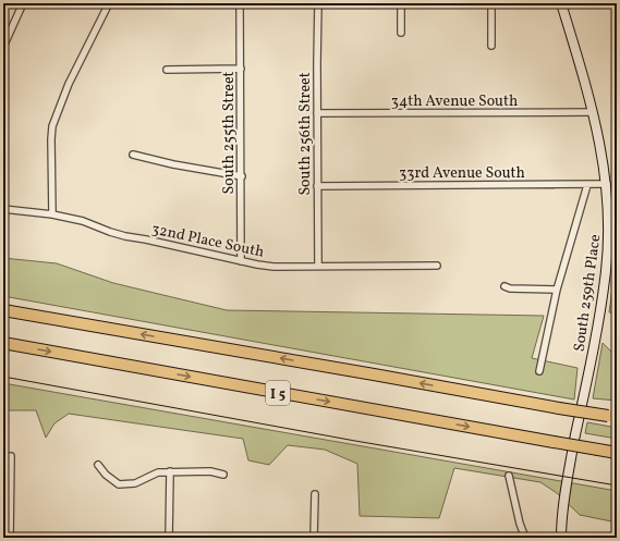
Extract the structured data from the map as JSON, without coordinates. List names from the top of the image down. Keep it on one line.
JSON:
{"streets":{"highway":["I 5"],"main road":["South 259th Place"],"street":["34th Avenue South","South 255th Street","South 256th Street","33rd Avenue South","32nd Place South"]},"crossings":[["34th Avenue South","South 256th Street"],["34th Avenue South","South 259th Place"],["South 255th Street","32nd Place South"],["South 256th Street","33rd Avenue South"],["South 256th Street","32nd Place South"],["33rd Avenue South","South 259th Place"]]}
